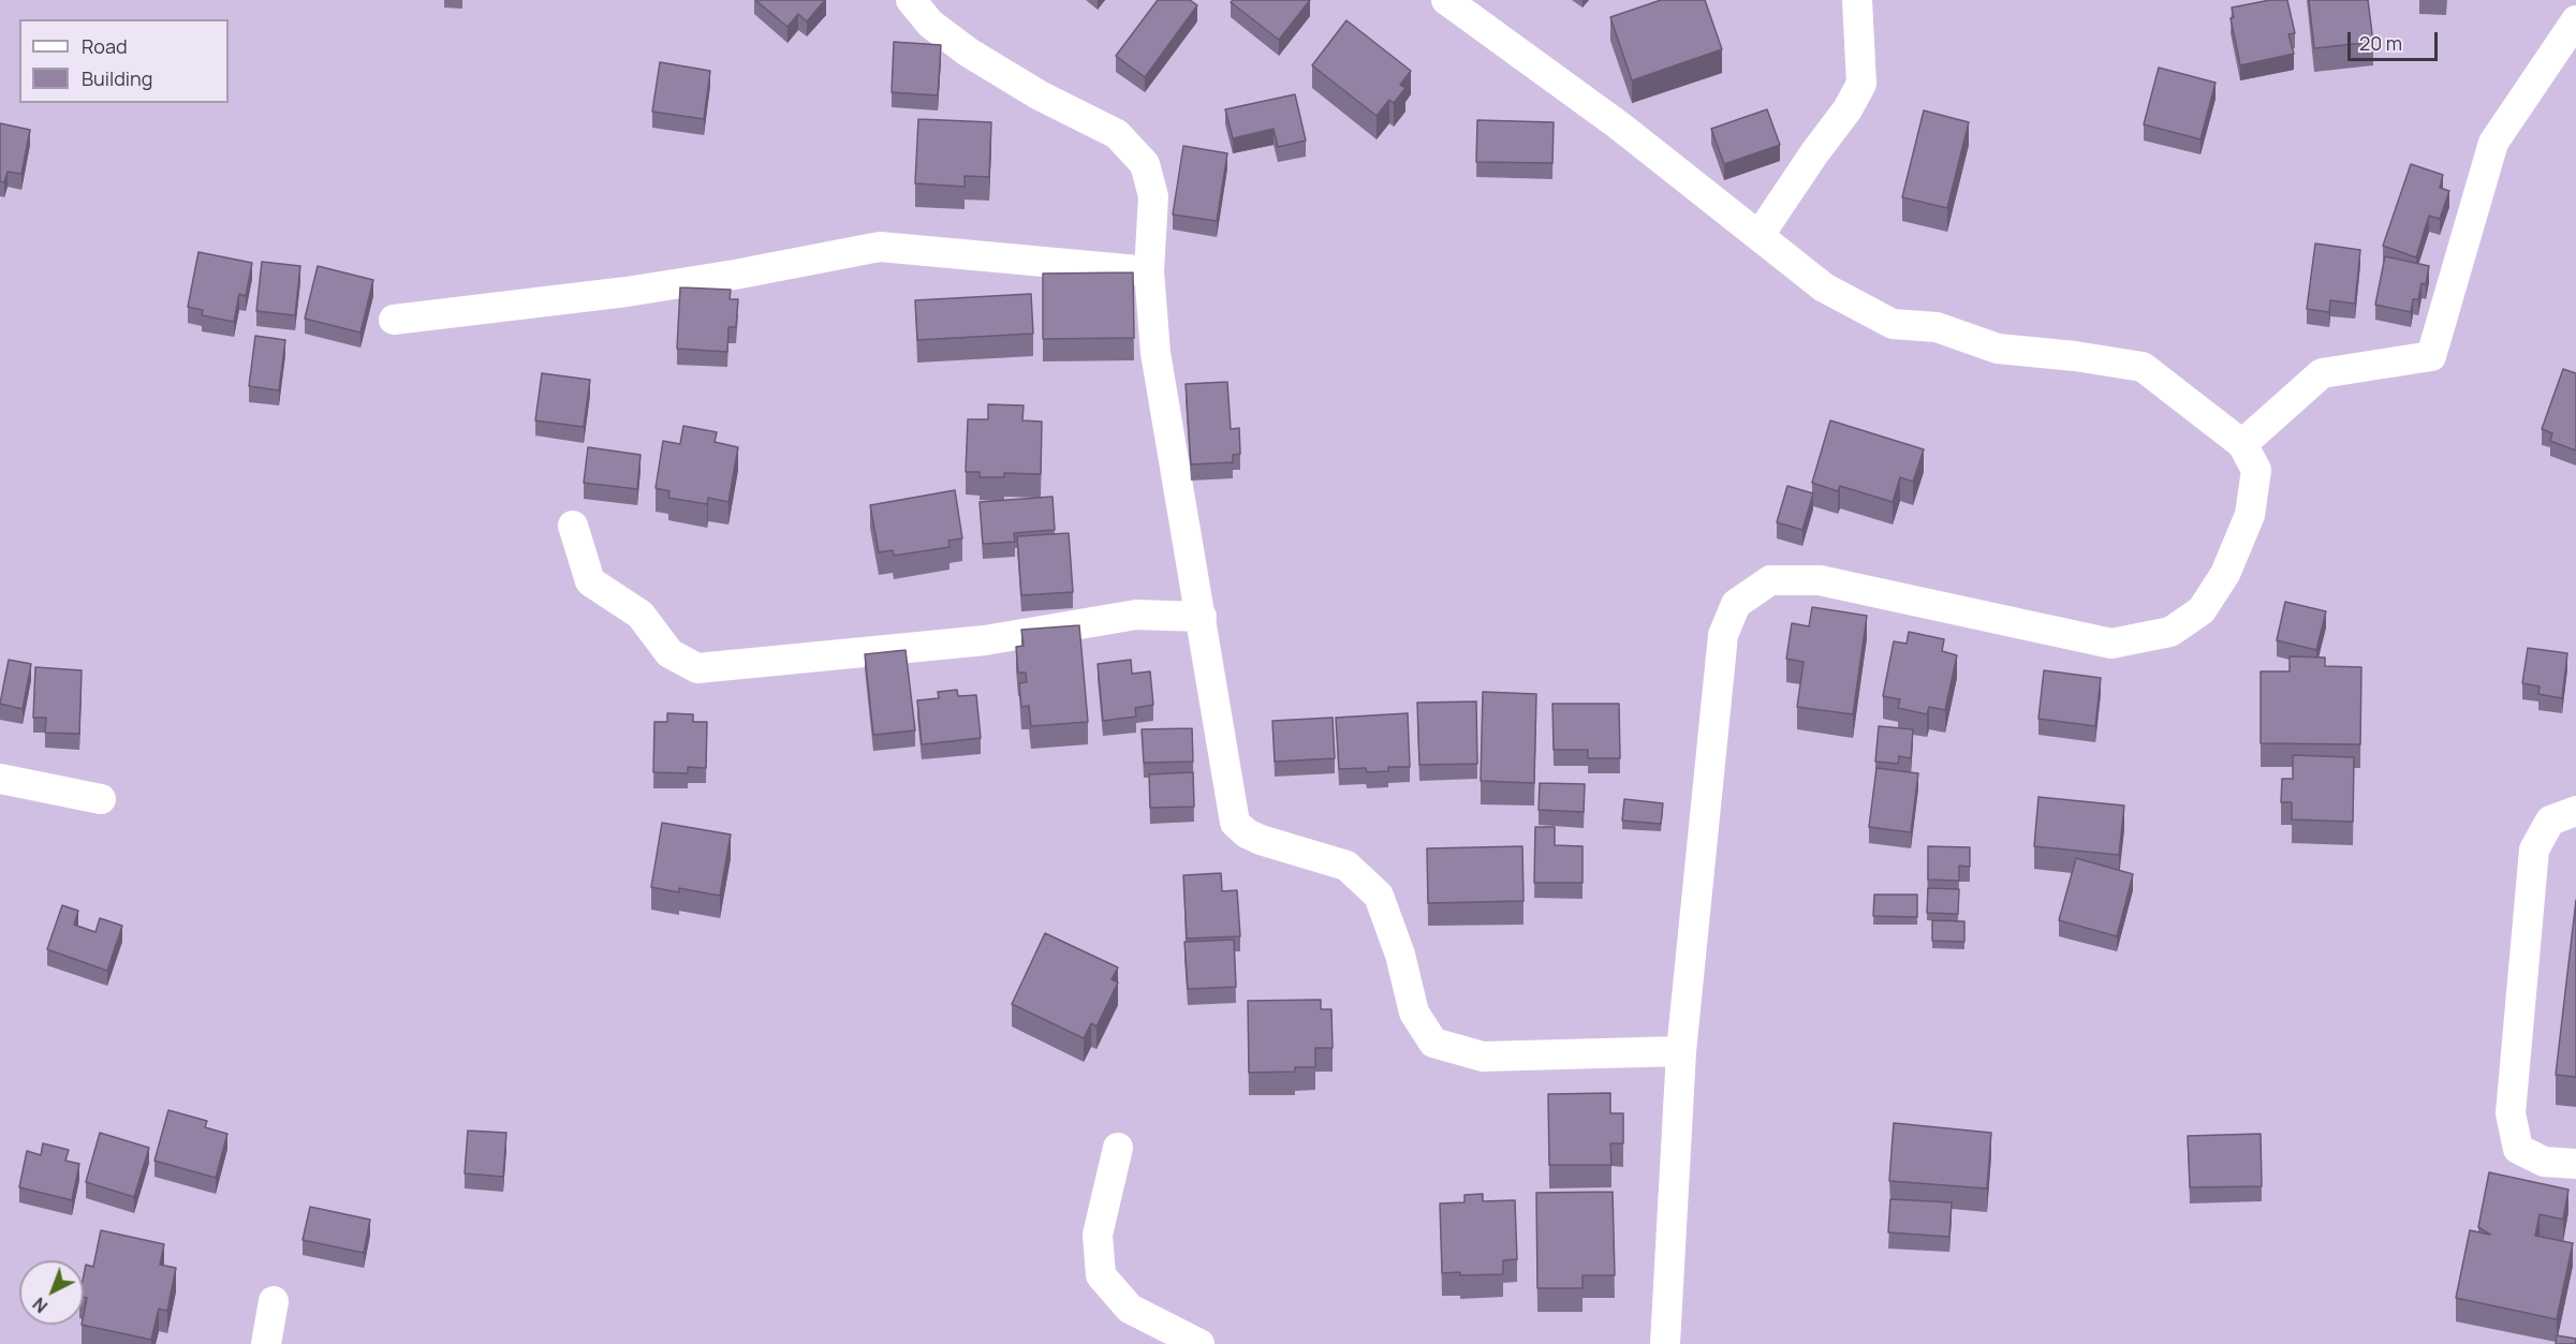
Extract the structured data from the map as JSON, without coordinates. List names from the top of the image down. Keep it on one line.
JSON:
{"legend":["Road","Building"],"scale_bar":"20 m","north":"bottom left"}
